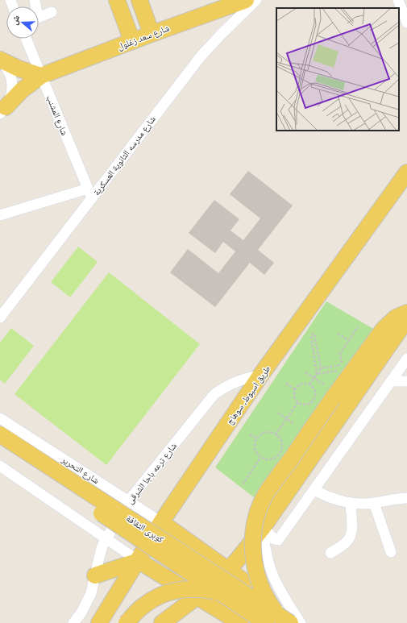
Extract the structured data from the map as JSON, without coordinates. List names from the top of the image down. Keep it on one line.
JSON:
{"streets":{"main road":["شارع سعد زغلول","طريق اسيوط, سوهاج","كوبرى الثقافة"],"street":["شارع المشنب","شارع مدرسه الثانوية العسكرية","شارع التحرير","شارع ترعه باجا الشرقى"]},"crossings":[["شارع سعد زغلول","شارع المشنب"],["شارع المشنب","شارع مدرسه الثانوية العسكرية"],["طريق اسيوط, سوهاج","شارع التحرير"],["طريق اسيوط, سوهاج","شارع ترعه باجا الشرقى"],["شارع التحرير","شارع ترعه باجا الشرقى"]],"north":"left"}
